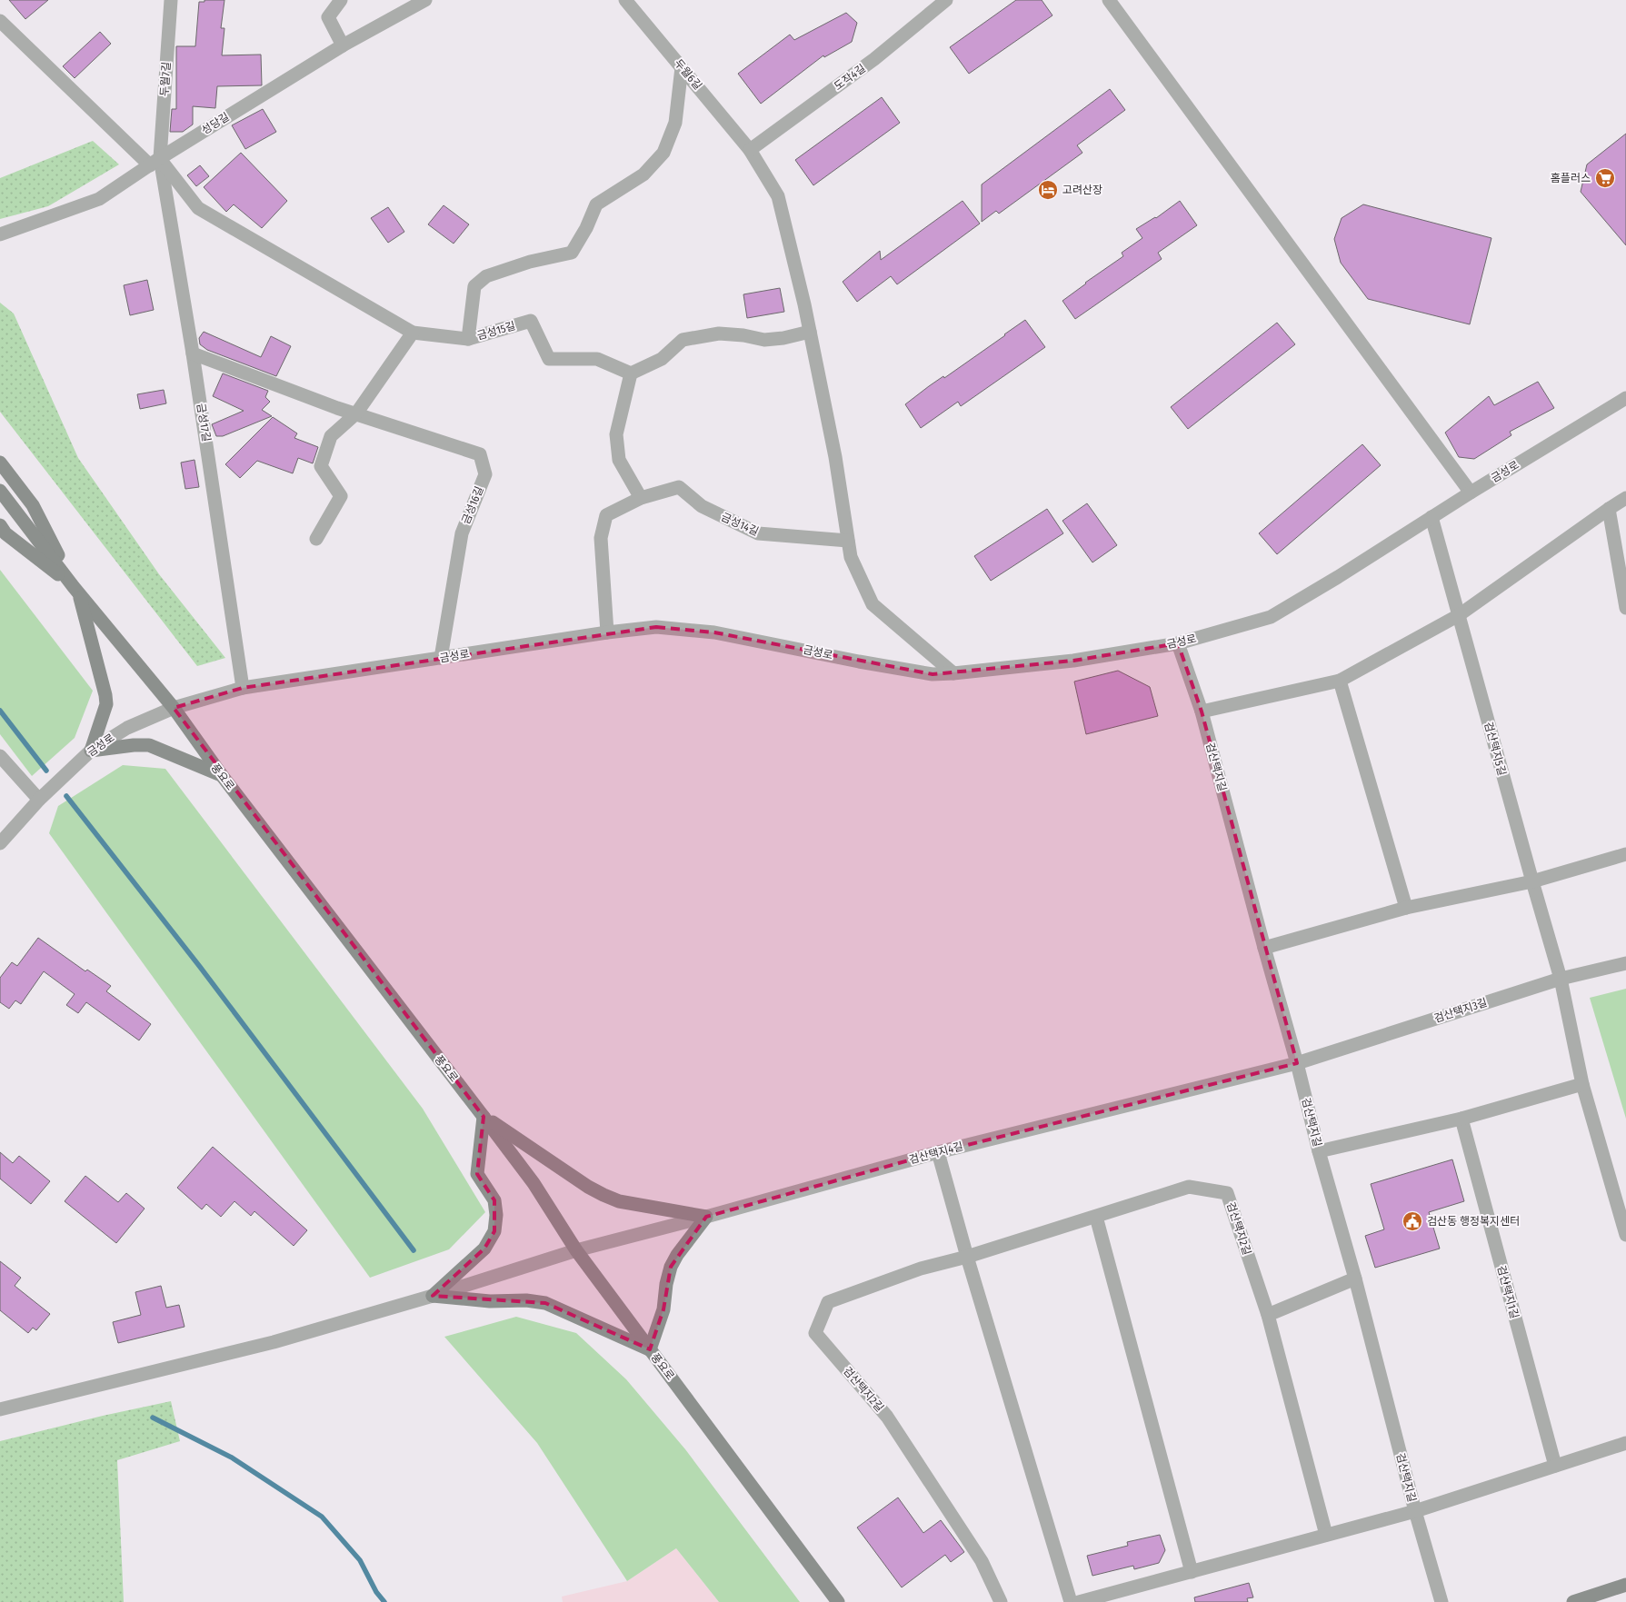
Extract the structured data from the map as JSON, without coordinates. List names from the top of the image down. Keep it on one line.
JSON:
{"streets":{"main road":["풍요로"],"street":["두월6길","도작4길","두월7길","성당길","금성15길","금성17길","금성로","금성16길","금성14길","검산택지5길","검산택지길","검산택지3길","검산택지4길","검산택지2길","검산택지1길"]},"crossings":[["두월6길","도작4길"],["두월7길","성당길"],["두월7길","금성15길"],["두월7길","금성17길"],["성당길","금성15길"],["성당길","금성17길"],["금성15길","금성17길"],["금성17길","금성로"],["금성17길","금성16길"],["금성로","금성16길"],["금성로","검산택지5길"],["금성로","검산택지길"],["금성로","풍요로"],["검산택지5길","검산택지3길"],["검산택지길","검산택지3길"],["검산택지길","검산택지4길"],["풍요로","검산택지4길"],["검산택지3길","검산택지4길"]],"places":{"supermarket":["홈플러스"],"hotel":["고려산장"],"public building":["검산동 행정복지센터"]}}
